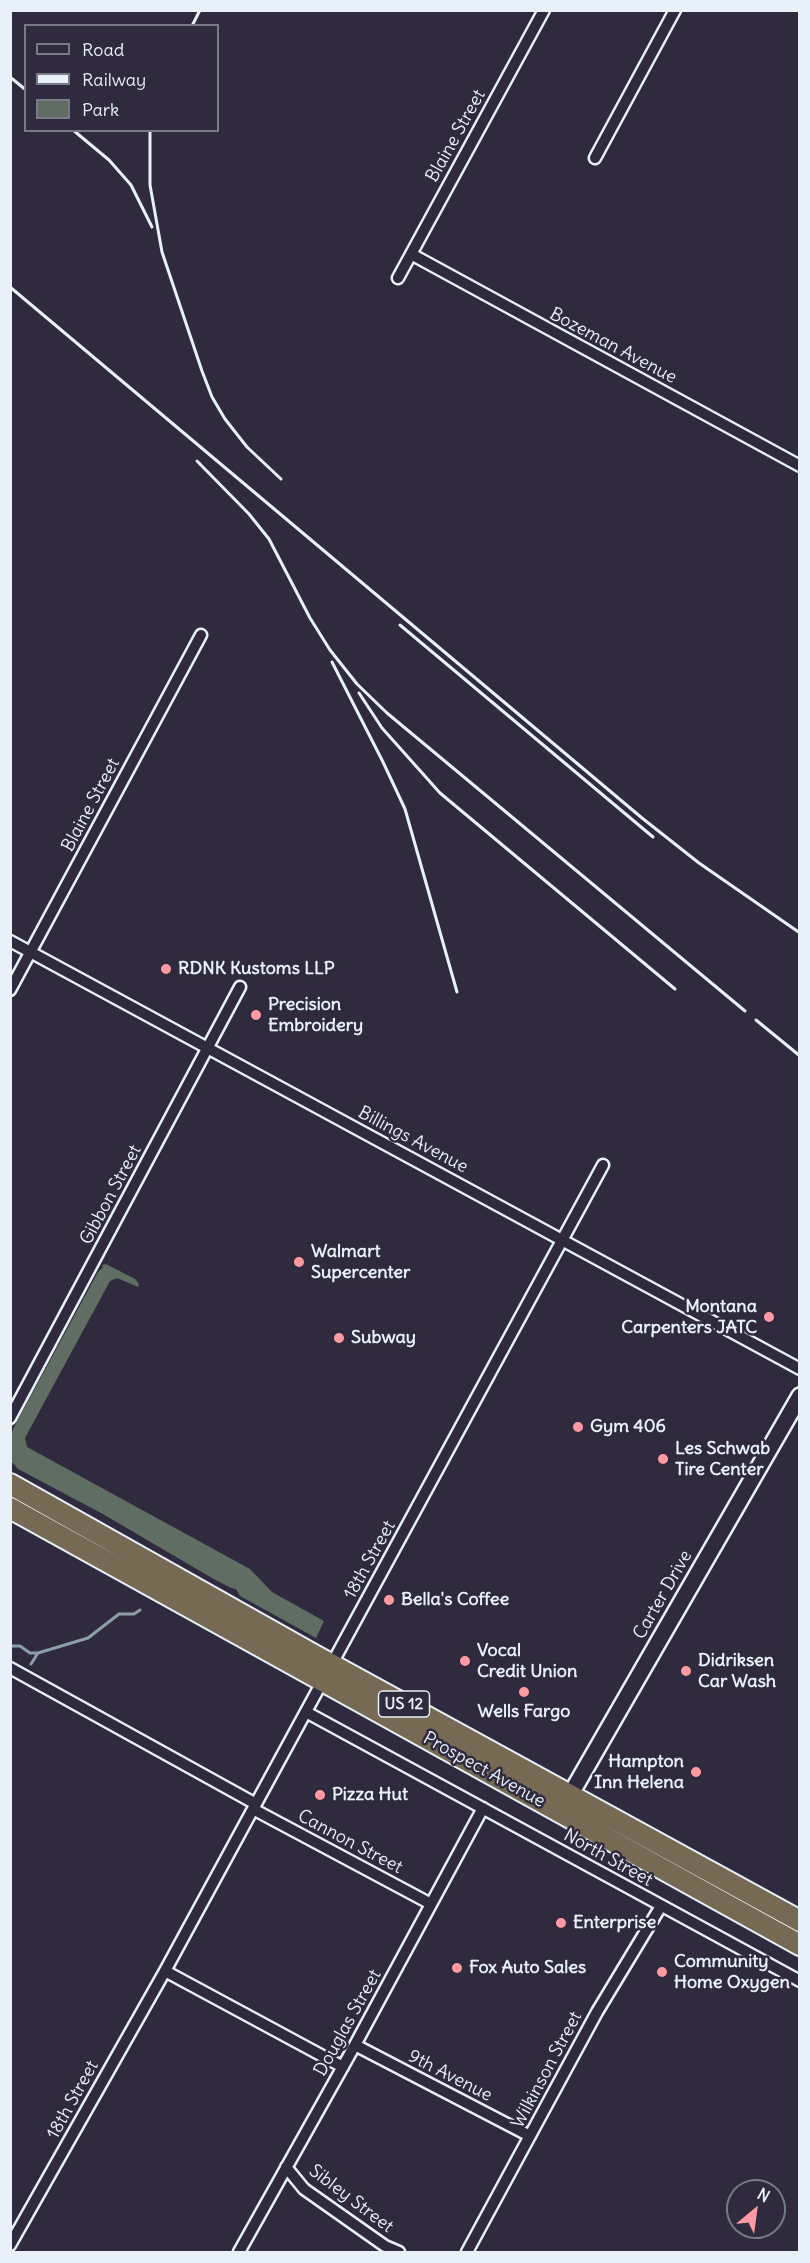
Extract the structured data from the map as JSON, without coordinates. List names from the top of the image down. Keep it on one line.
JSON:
{"streets":{"highway":["US 12","Prospect Avenue"],"street":["Blaine Street","Bozeman Avenue","Billings Avenue","Gibbon Street","18th Street","Carter Drive","Cannon Street","North Street","Douglas Street","Wilkinson Street","9th Avenue","Sibley Street"]},"crossings":[["Blaine Street","Bozeman Avenue"],["Blaine Street","Billings Avenue"],["Billings Avenue","Gibbon Street"],["Billings Avenue","18th Street"],["18th Street","Prospect Avenue"],["18th Street","Cannon Street"],["18th Street","North Street"],["Carter Drive","Prospect Avenue"],["Cannon Street","Douglas Street"],["North Street","Douglas Street"],["North Street","Wilkinson Street"],["Douglas Street","9th Avenue"],["Douglas Street","Sibley Street"],["Wilkinson Street","9th Avenue"]],"places":["RDNK Kustoms LLP","Precision Embroidery","Walmart Supercenter","Montana Carpenters JATC","Subway","Gym 406","Les Schwab Tire Center","Bella's Coffee","Vocal Credit Union","Didriksen Car Wash","Wells Fargo","Hampton Inn Helena","Pizza Hut","Enterprise","Fox Auto Sales","Community Home Oxygen"],"legend":["Road","Railway","Park"],"north":"top right"}
